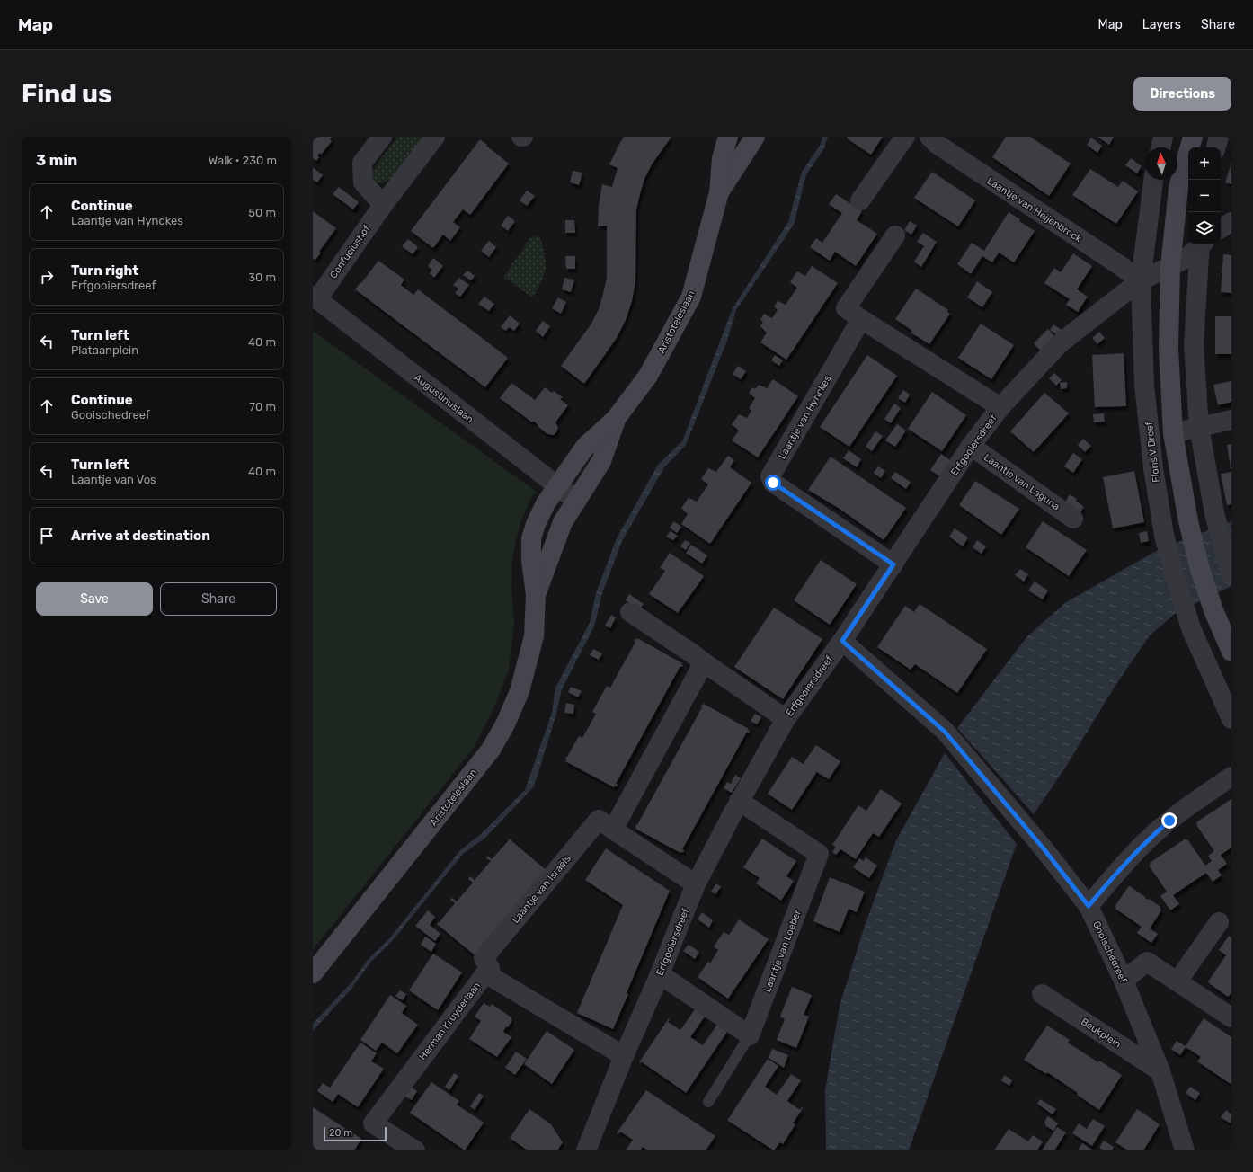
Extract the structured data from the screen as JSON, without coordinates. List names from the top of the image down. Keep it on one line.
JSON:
{"streets":{"street":["Laantje van Heijenbrock","Confuciushof","Aristoteleslaan","Augustinuslaan","Laantje van Hynckes","Erfgooiersdreef","Floris V Dreef","Laantje van Laguna","Laantje van Israëls","Laantje van Loeber","Gooischedreef","Herman Kruyderlaan","Beukplein"]},"crossings":[["Laantje van Heijenbrock","Erfgooiersdreef"],["Laantje van Heijenbrock","Floris V Dreef"],["Confuciushof","Augustinuslaan"],["Aristoteleslaan","Augustinuslaan"],["Laantje van Hynckes","Erfgooiersdreef"],["Erfgooiersdreef","Floris V Dreef"],["Erfgooiersdreef","Laantje van Laguna"],["Erfgooiersdreef","Laantje van Israëls"],["Erfgooiersdreef","Laantje van Loeber"],["Erfgooiersdreef","Gooischedreef"],["Erfgooiersdreef","Herman Kruyderlaan"],["Laantje van Israëls","Herman Kruyderlaan"],["Gooischedreef","Beukplein"]],"scale_bar":"20 m","north":"top","page":{"header":"Map","nav":["Map","Layers","Share"],"buttons":["Directions",["Save","Share"]],"title":"Find us","heading":["3 min","Walk · 230 m"],"map_buttons":["+","−"],"list":[["Continue","Laantje van Hynckes","50 m"],["Turn right","Erfgooiersdreef","30 m"],["Turn left","Plataanplein","40 m"],["Continue","Gooischedreef","70 m"],["Turn left","Laantje van Vos","40 m"],"Arrive at destination"],"scale":"20 m"}}
